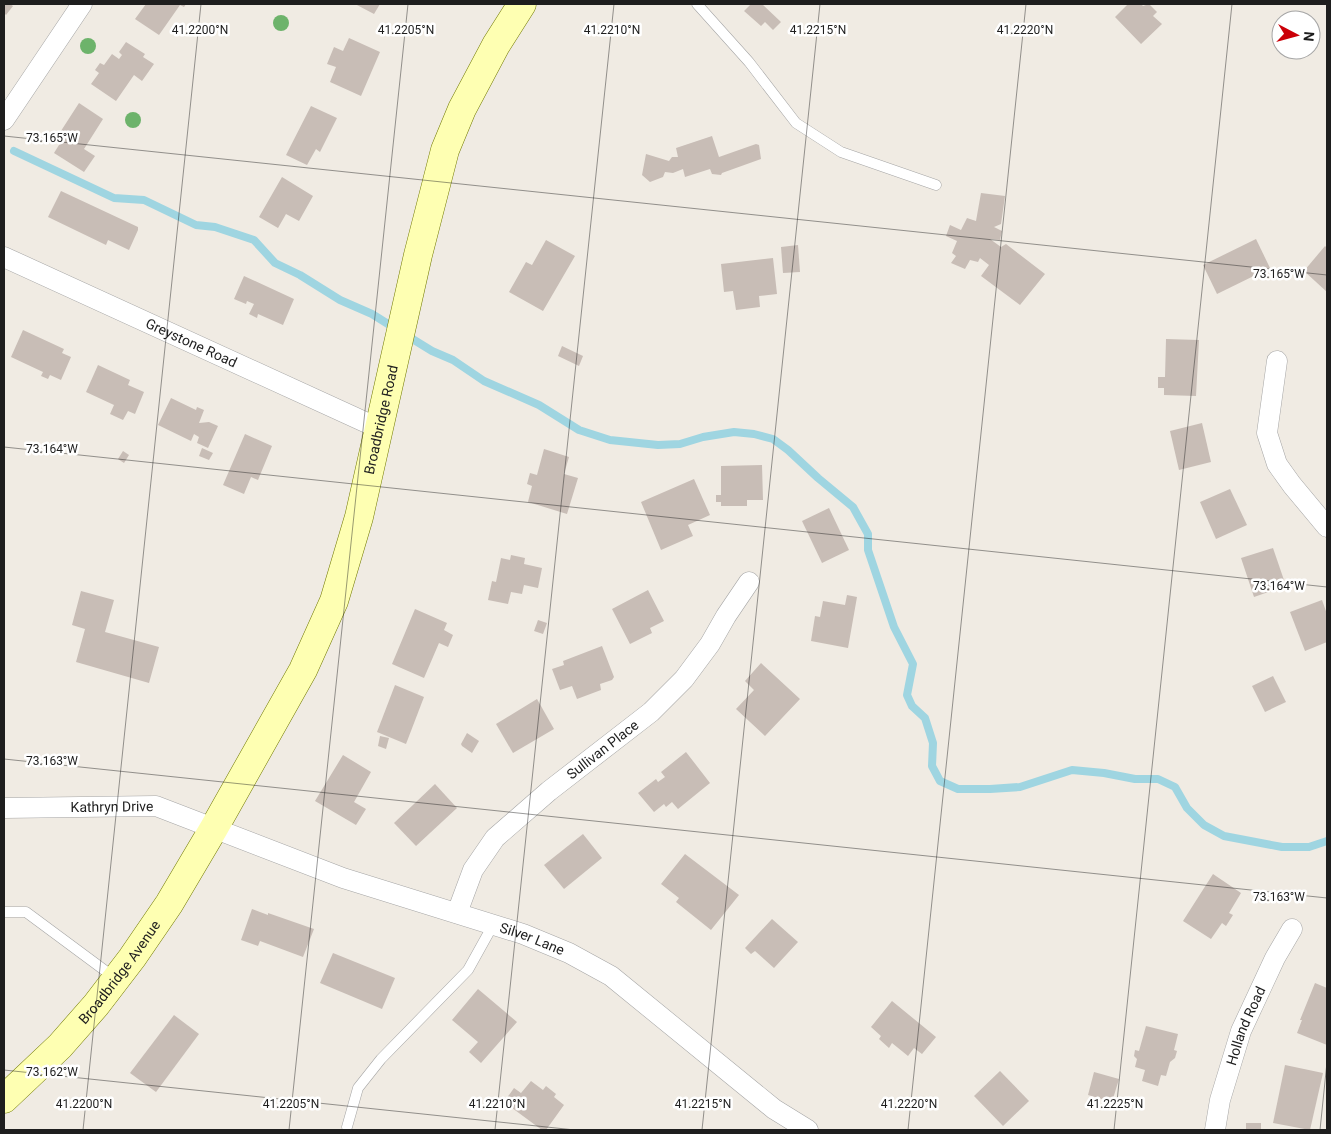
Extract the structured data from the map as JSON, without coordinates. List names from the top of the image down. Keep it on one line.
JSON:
{"streets":{"main road":["Broadbridge Road","Broadbridge Avenue"],"street":["Greystone Road","Sullivan Place","Kathryn Drive","Silver Lane","Holland Road"]},"crossings":[["Greystone Road","Broadbridge Road"],["Broadbridge Road","Kathryn Drive"],["Broadbridge Road","Silver Lane"],["Broadbridge Road","Broadbridge Avenue"],["Sullivan Place","Silver Lane"],["Kathryn Drive","Silver Lane"],["Kathryn Drive","Broadbridge Avenue"],["Silver Lane","Broadbridge Avenue"]],"north":"right","coordinates":["41.2200°N","41.2205°N","41.2210°N","41.2215°N","41.2220°N","73.165°W","73.164°W","73.163°W","73.162°W","41.2225°N"]}
